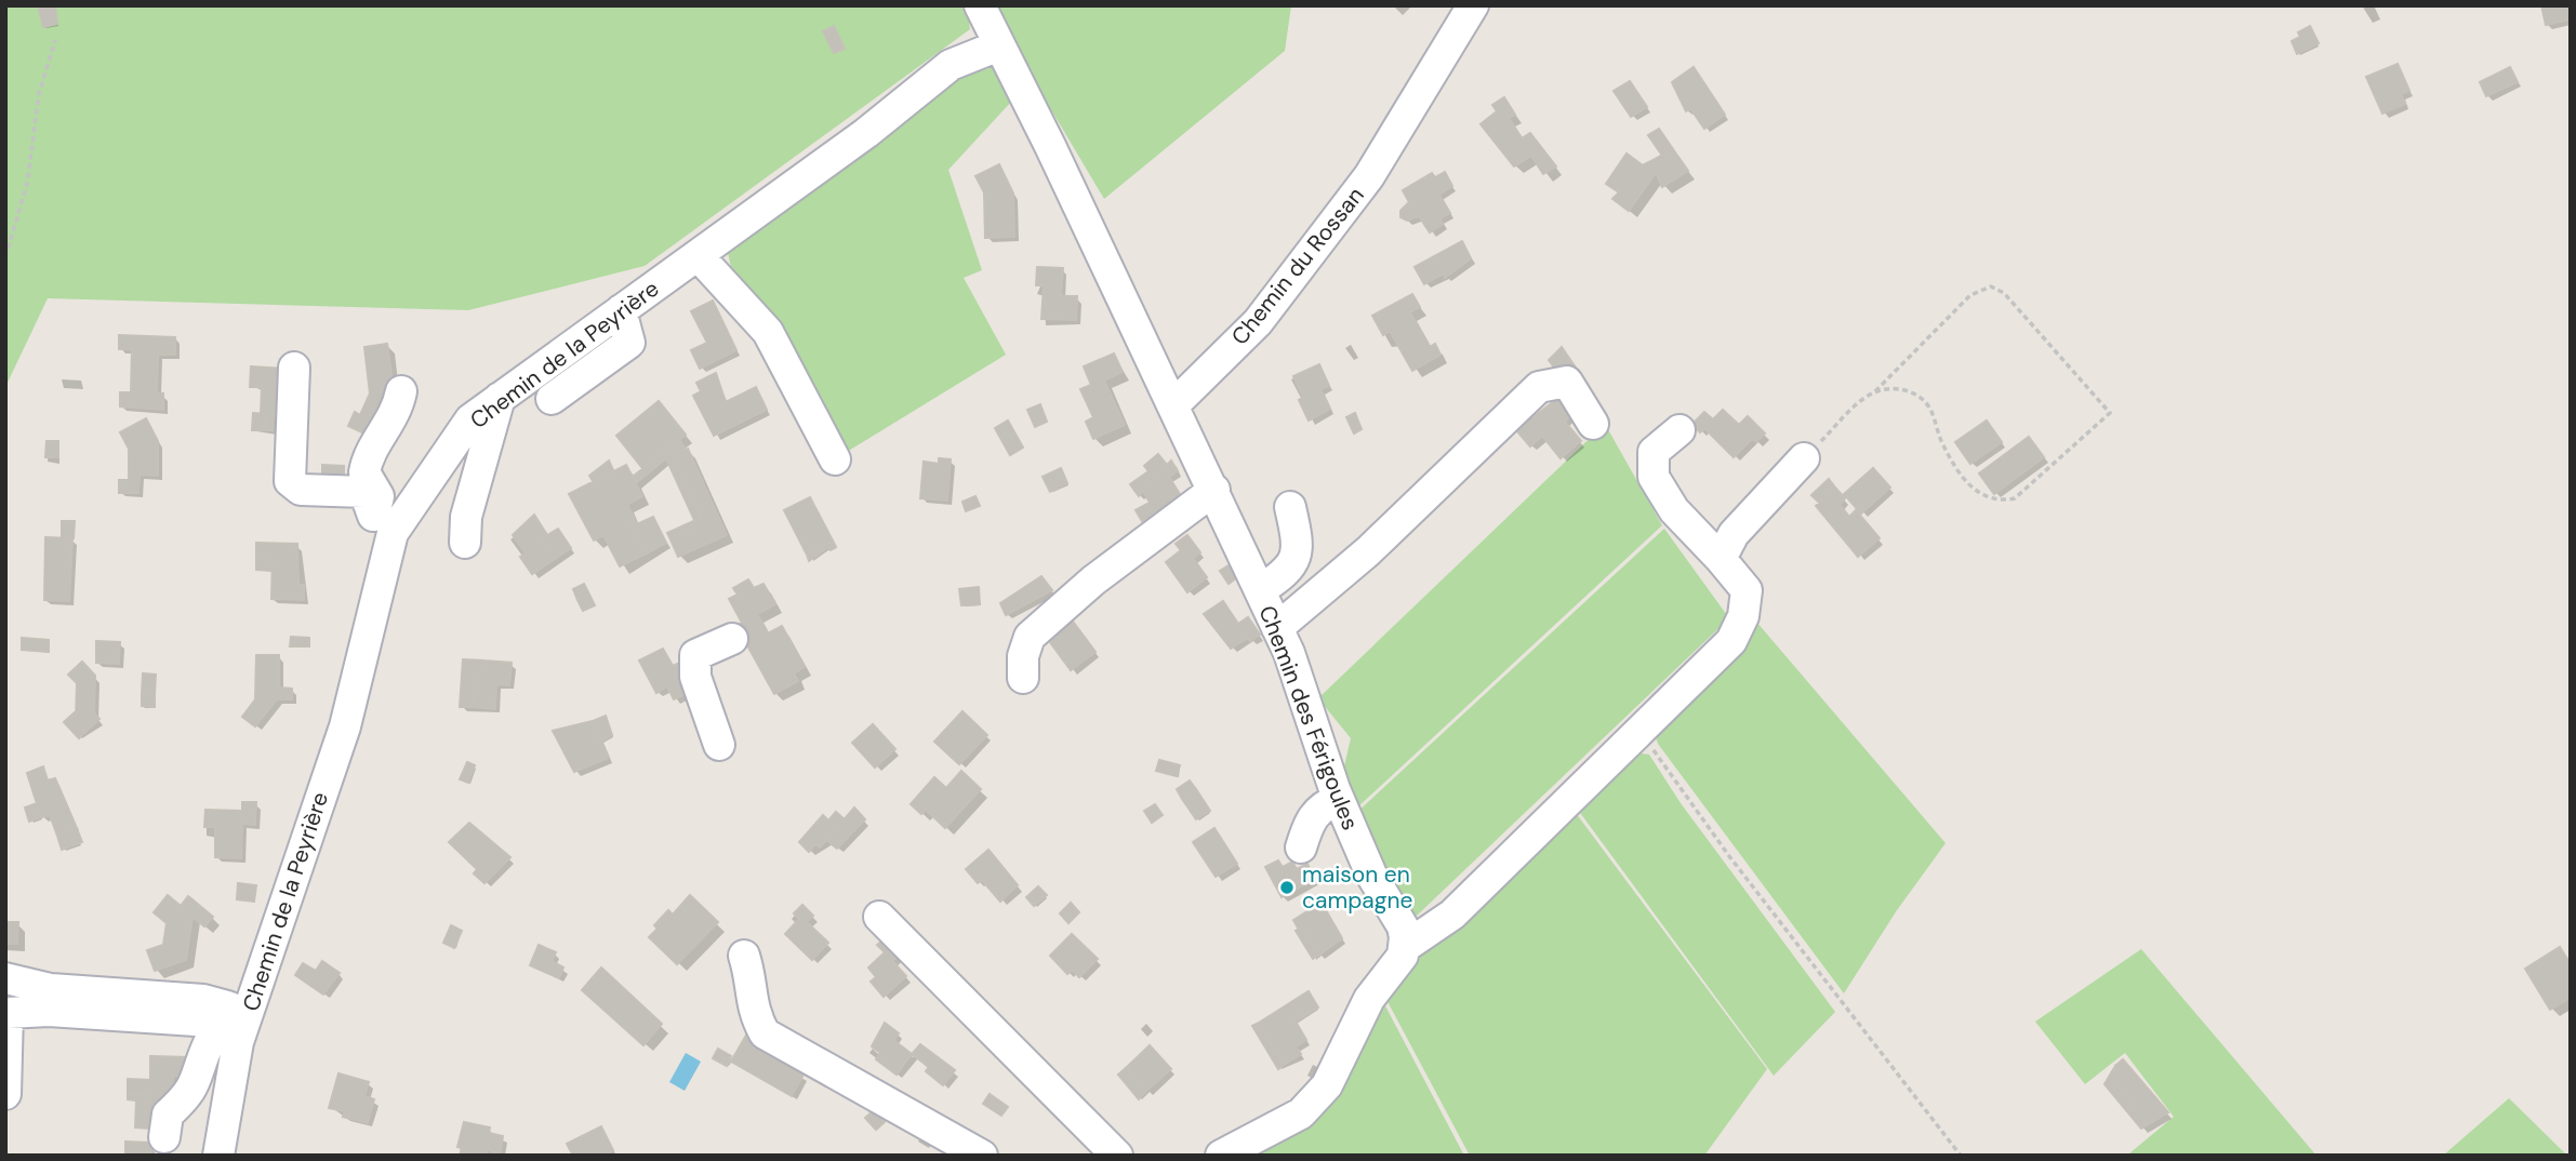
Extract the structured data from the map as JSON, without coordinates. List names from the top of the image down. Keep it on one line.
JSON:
{"streets":{"street":["Chemin du Rossan","Chemin de la Peyrière","Chemin des Férigoules"]},"crossings":[["Chemin du Rossan","Chemin des Férigoules"]],"places":["maison en campagne"]}
